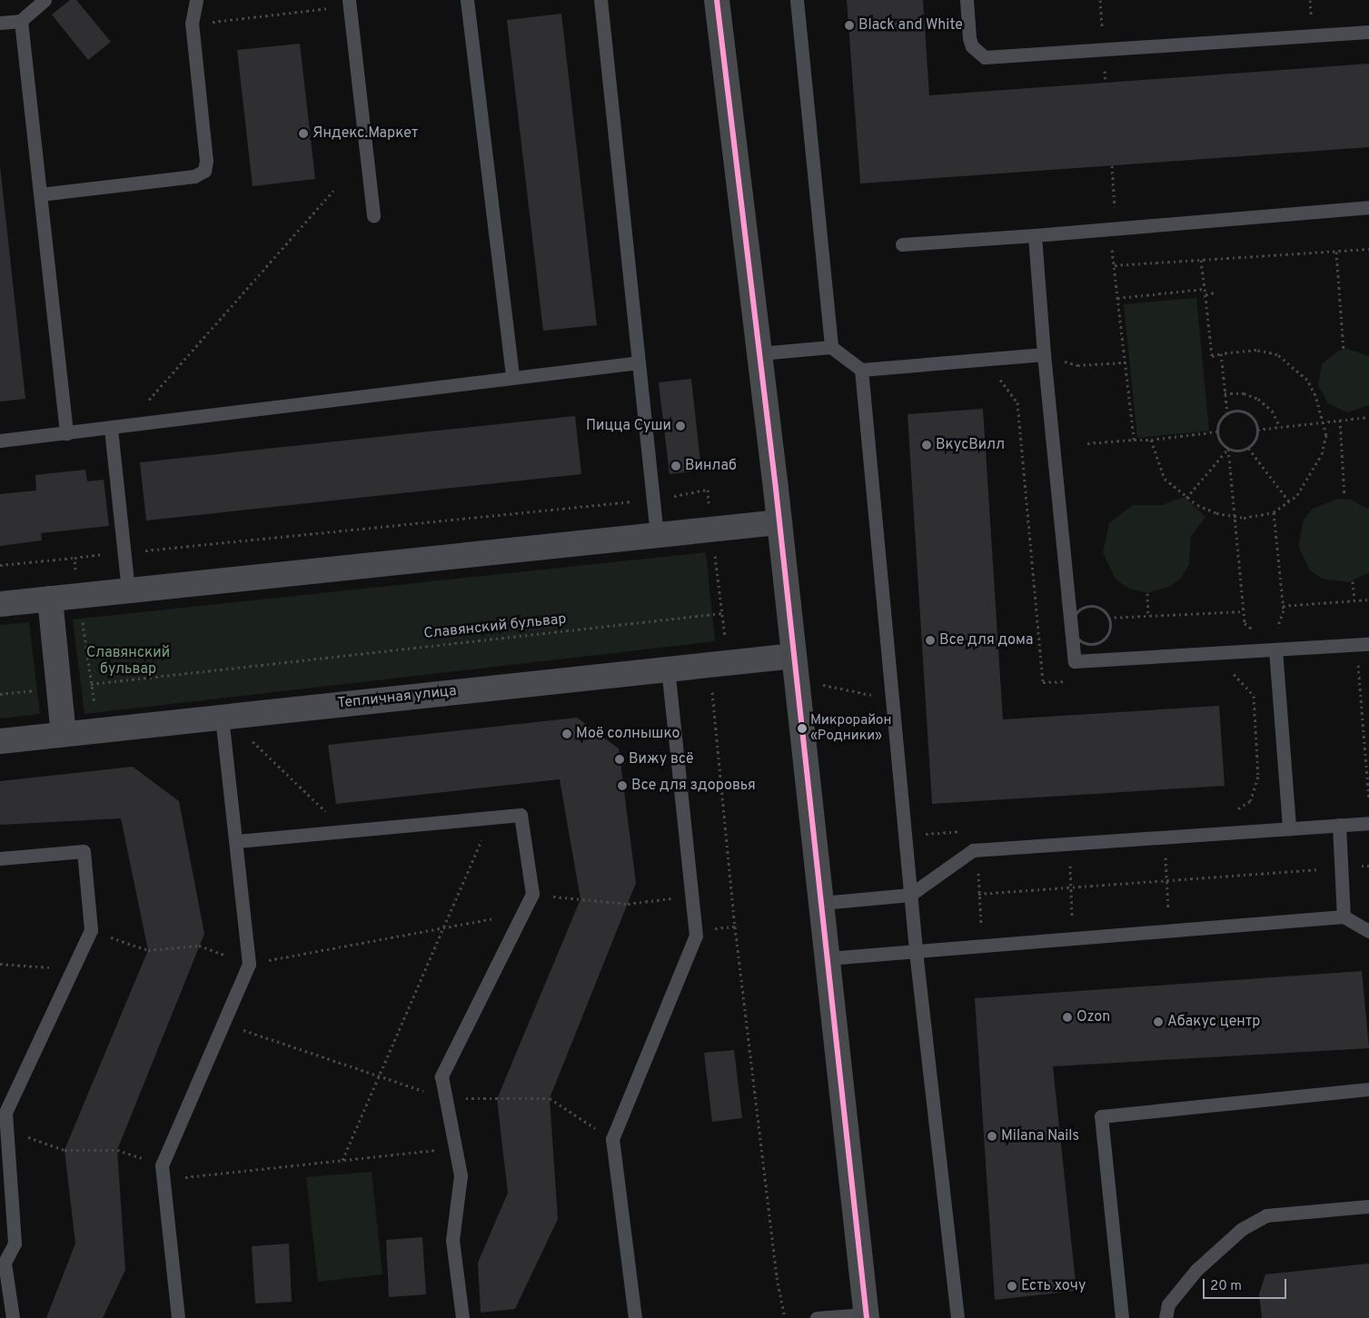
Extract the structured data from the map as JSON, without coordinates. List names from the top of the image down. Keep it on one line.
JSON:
{"streets":{"street":["Тепличная улица"],"path":["Славянский бульвар"]},"parks":["Славянский бульвар"],"places":["Black and White","Яндекс.Маркет","Пицца Суши","ВкусВилл","Винлаб","Все для дома","Микрорайон «Родники»","Моё солнышко","Вижу всё","Все для здоровья","Ozon","Абакус центр","Milana Nails","Есть хочу"],"scale_bar":"20 m"}
